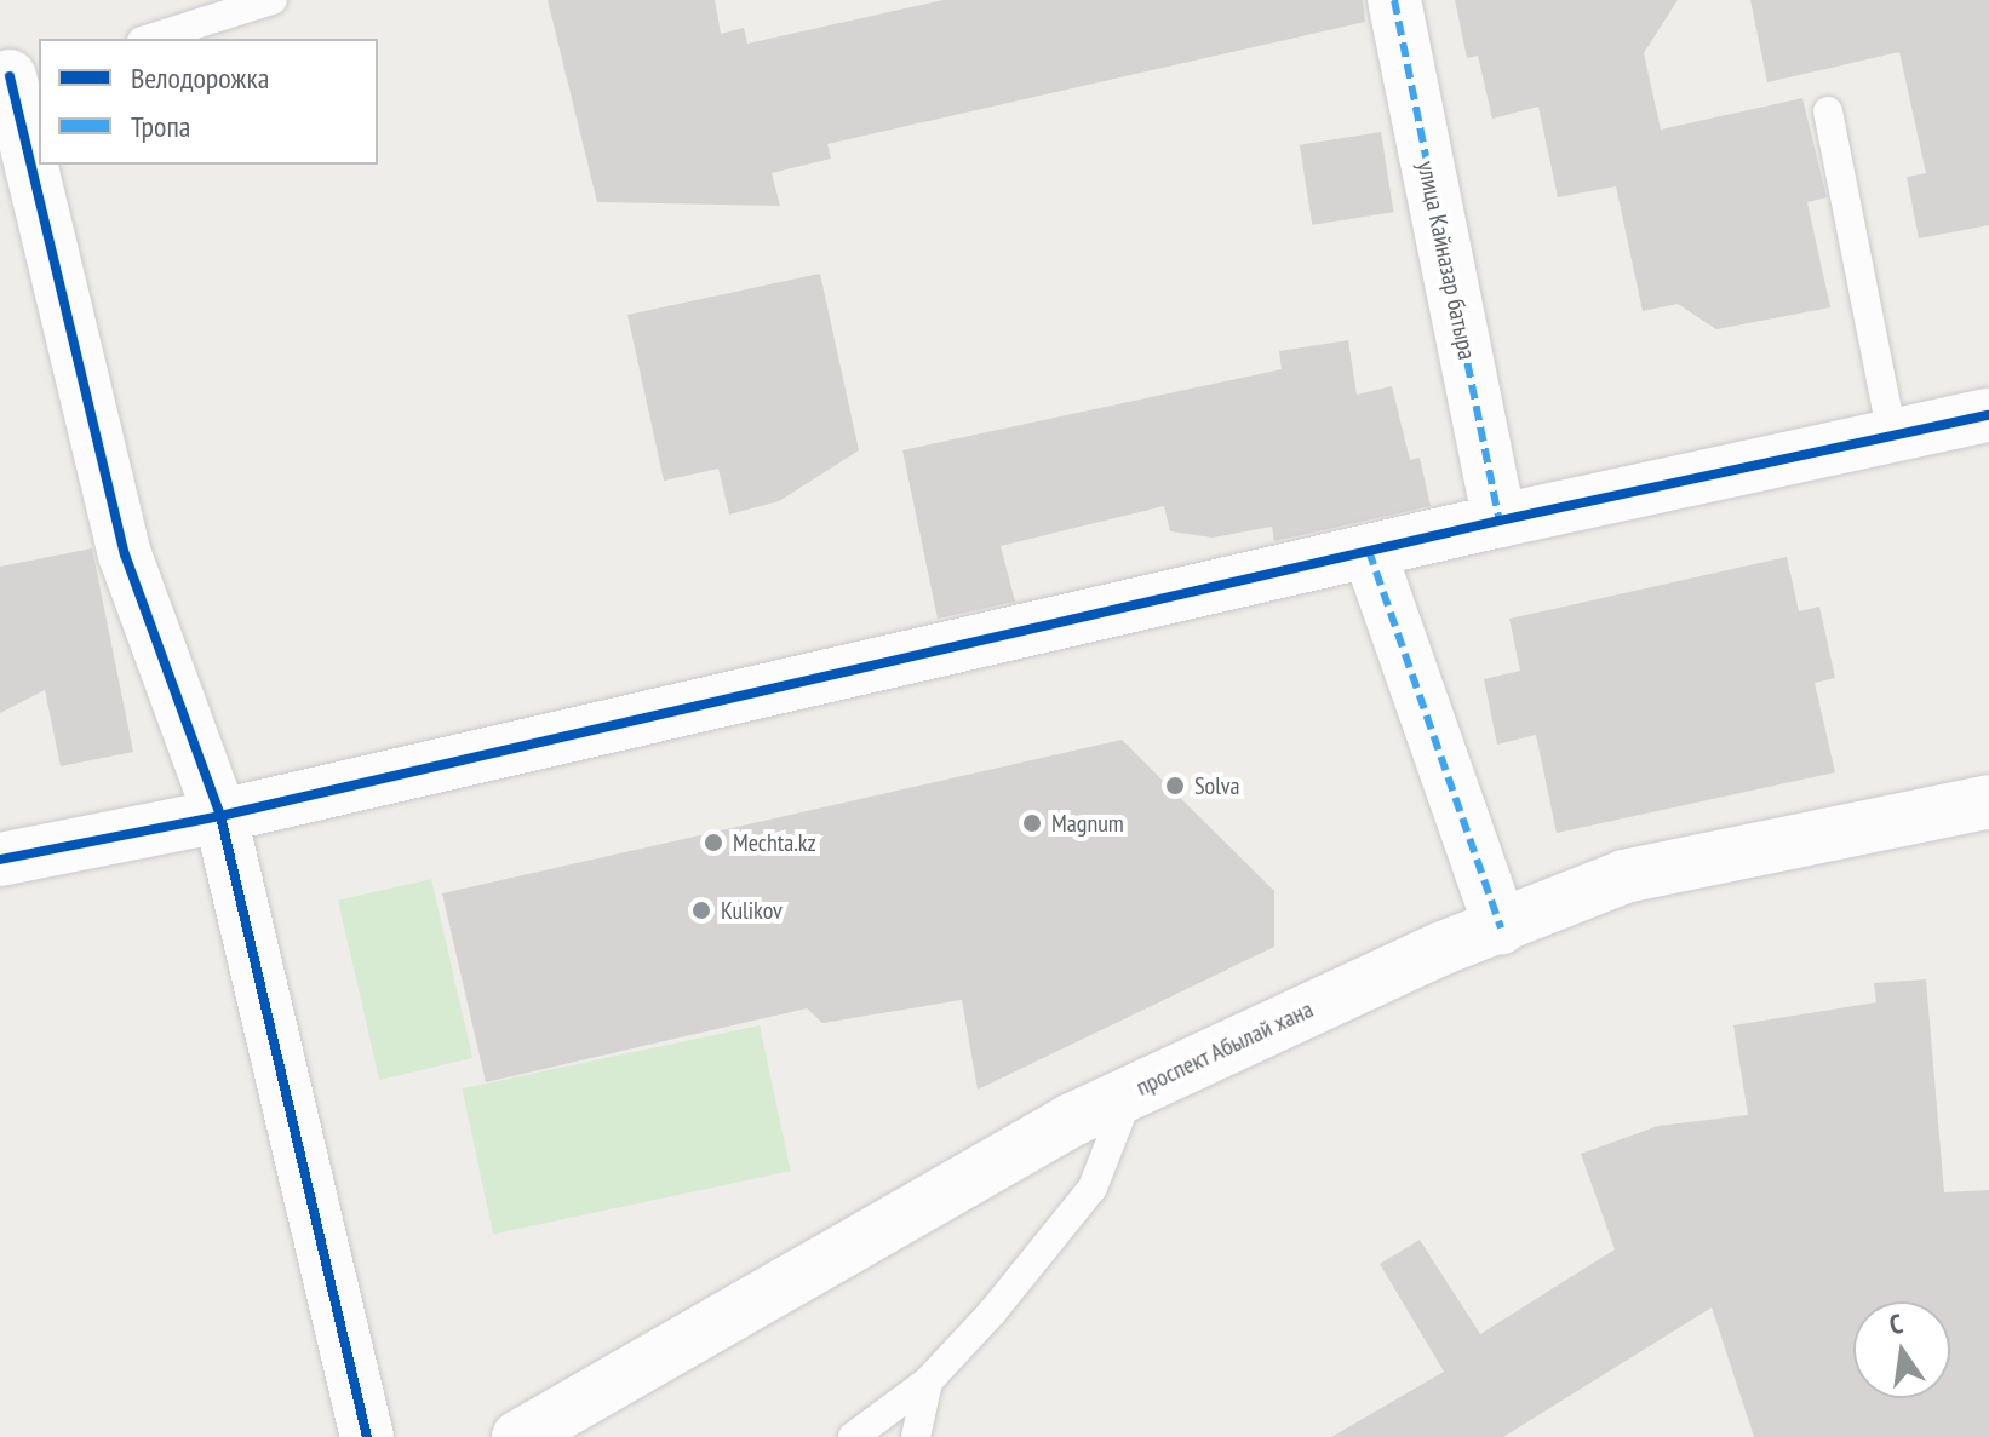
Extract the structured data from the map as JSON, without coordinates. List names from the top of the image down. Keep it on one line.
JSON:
{"streets":{"street":["улица Кайназар батыра","проспект Абылай хана"]},"places":["Solva","Magnum","Mechta.kz","Kulikov"],"legend":["Велодорожка","Тропа"],"north":"top"}
